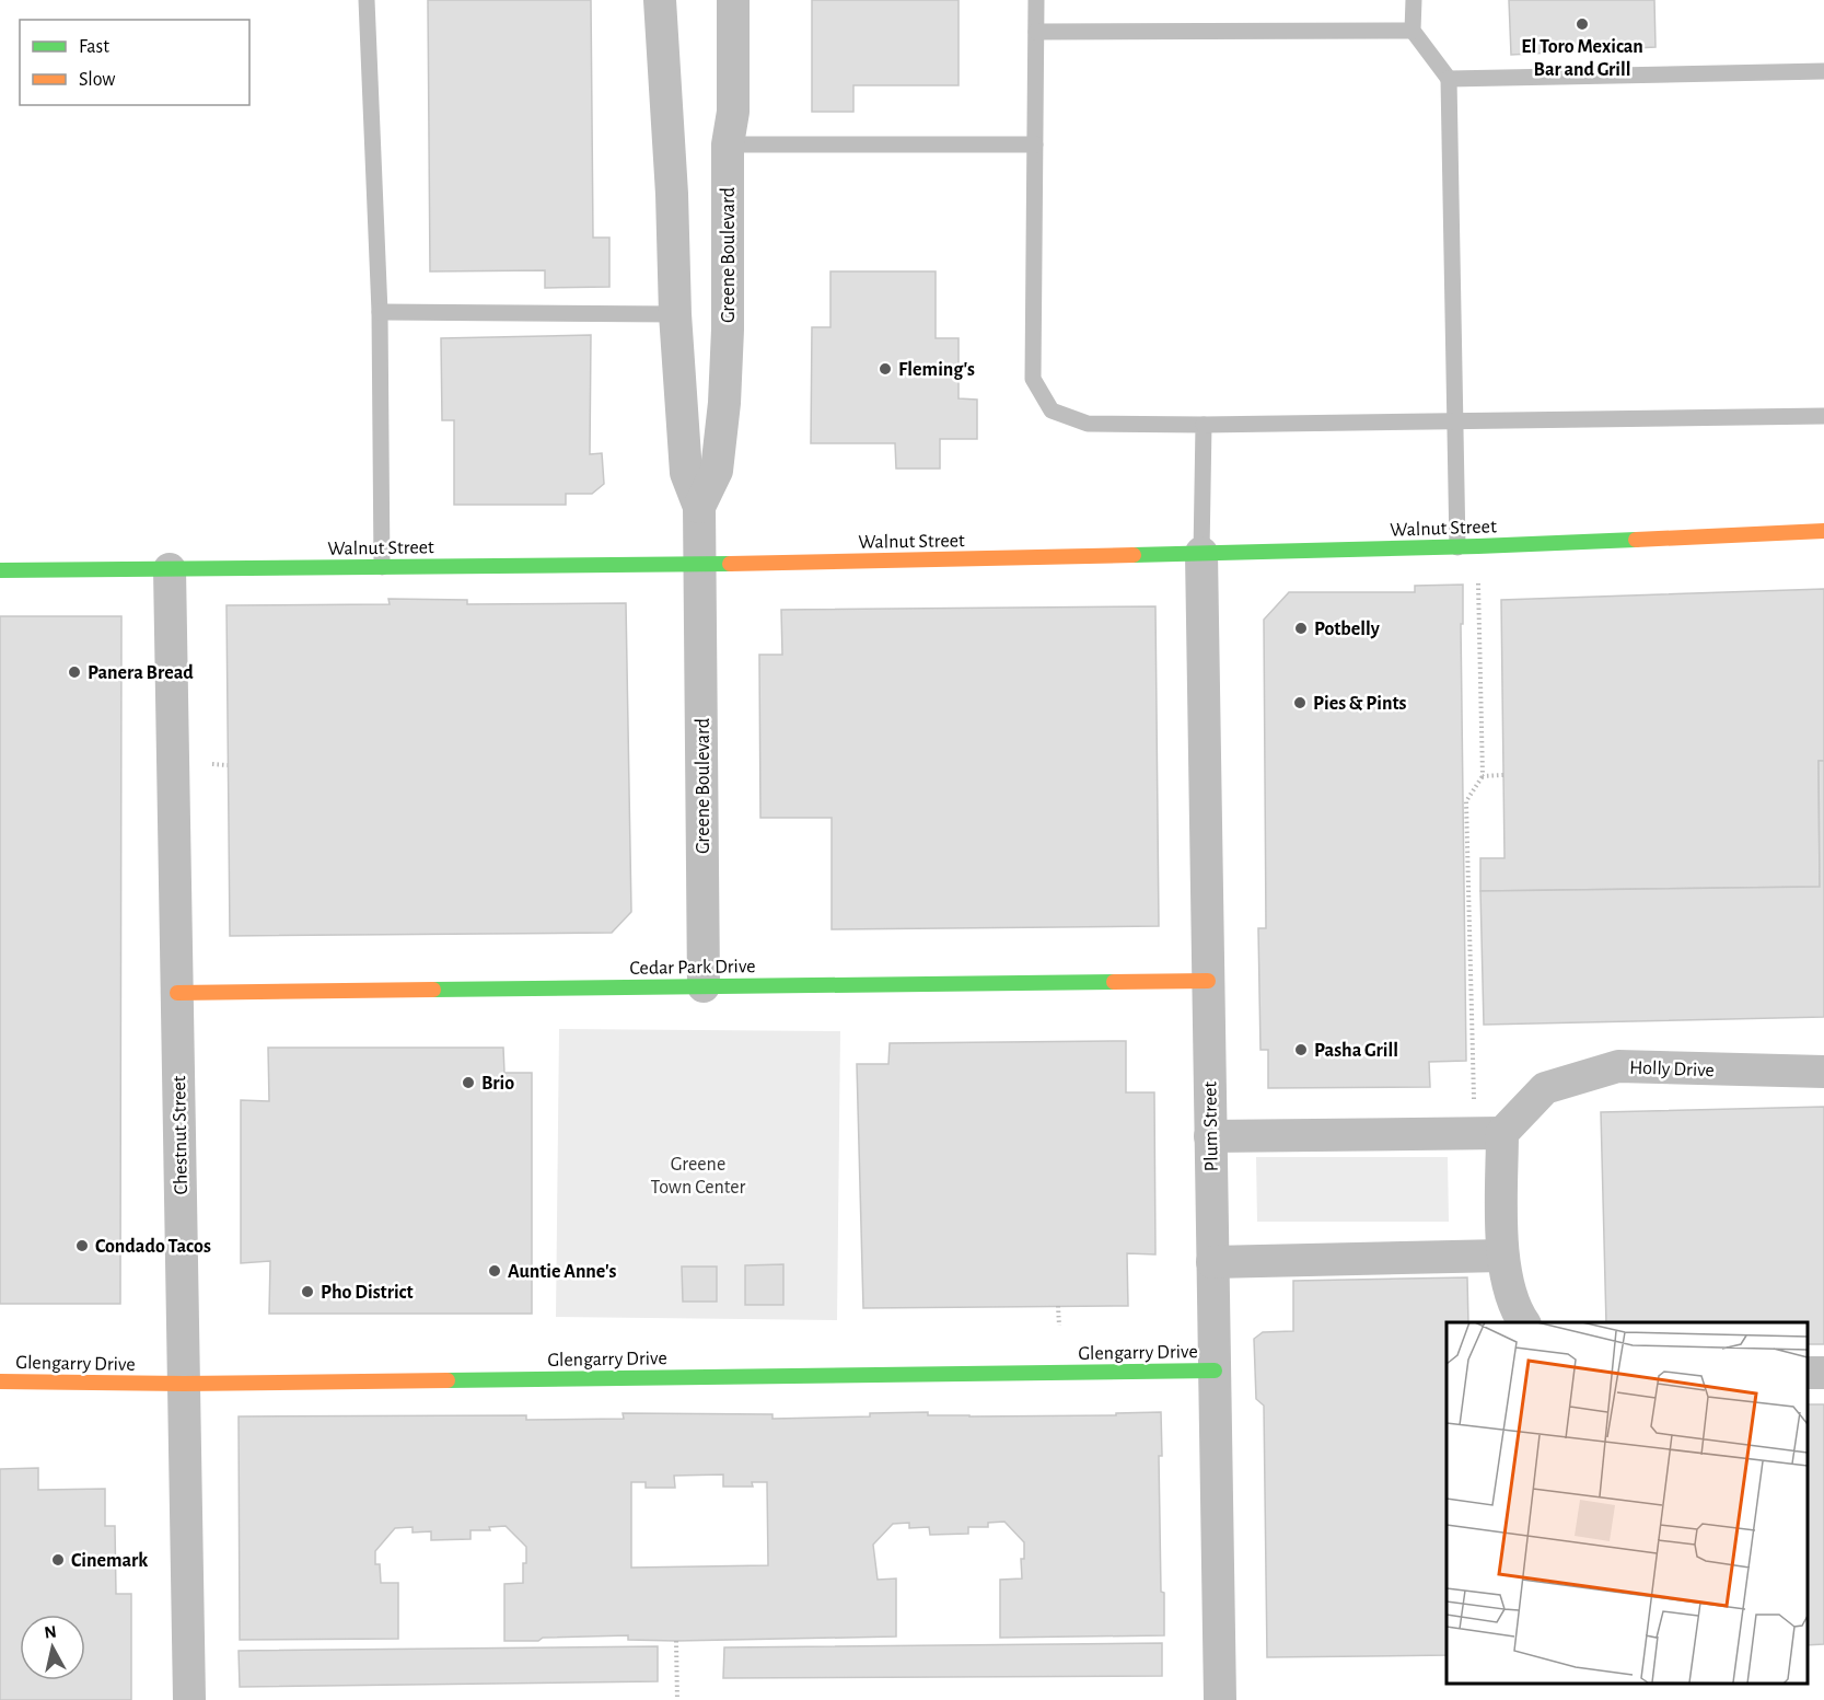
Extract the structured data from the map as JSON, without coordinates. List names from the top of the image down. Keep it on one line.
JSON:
{"streets":{"street":["Greene Boulevard","Walnut Street","Cedar Park Drive","Holly Drive","Plum Street","Chestnut Street","Glengarry Drive"]},"crossings":[["Greene Boulevard","Walnut Street"],["Greene Boulevard","Cedar Park Drive"],["Walnut Street","Plum Street"],["Walnut Street","Chestnut Street"],["Cedar Park Drive","Plum Street"],["Cedar Park Drive","Chestnut Street"],["Plum Street","Glengarry Drive"],["Chestnut Street","Glengarry Drive"]],"parks":["Greene Town Center"],"places":["El Toro Mexican Bar and Grill","Fleming's","Potbelly","Panera Bread","Pies & Pints","Pasha Grill","Brio","Condado Tacos","Auntie Anne's","Pho District","Cinemark"],"legend":["Fast","Slow"],"north":"top"}
